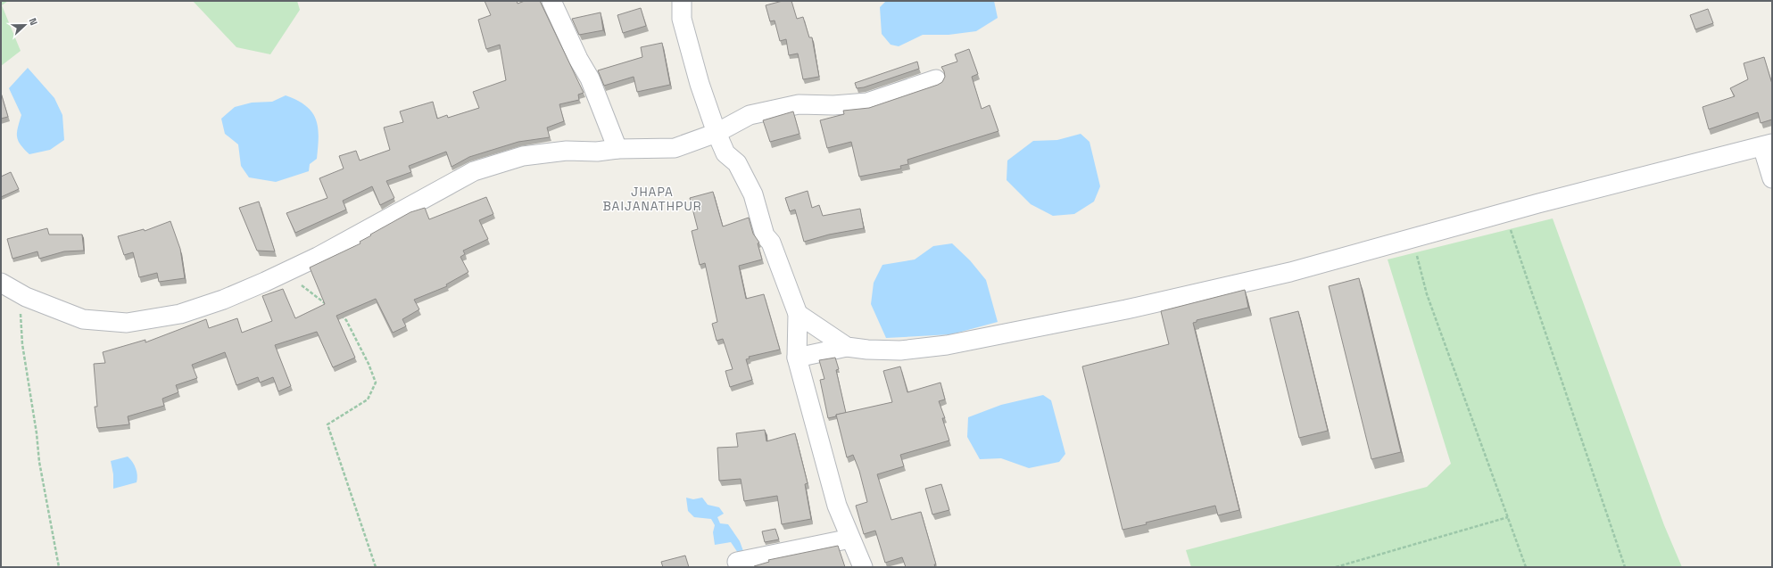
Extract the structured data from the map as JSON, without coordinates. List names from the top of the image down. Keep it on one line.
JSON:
{"districts":["JHAPA BAIJANATHPUR"],"north":"right"}
